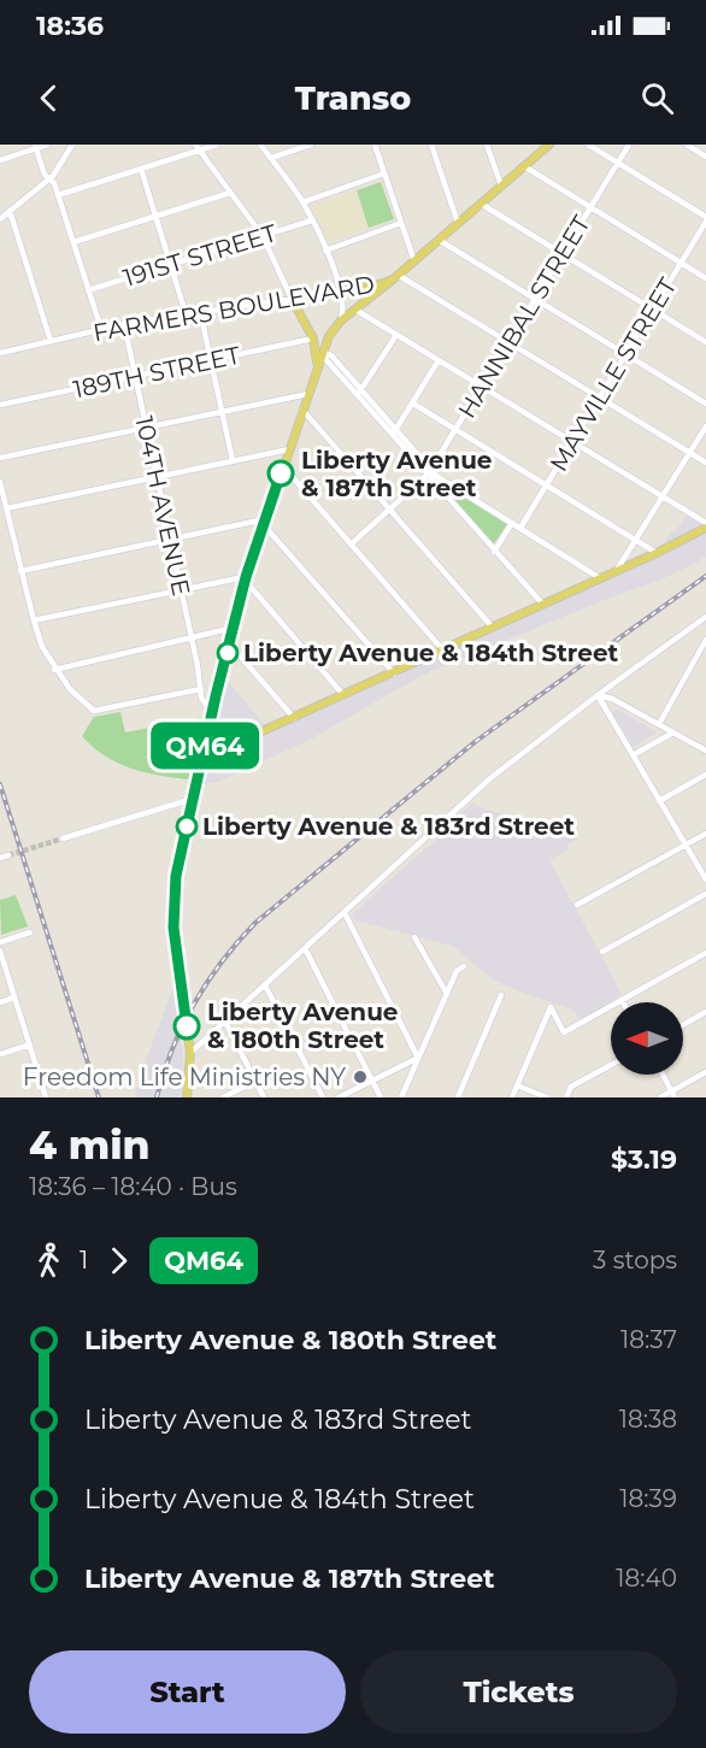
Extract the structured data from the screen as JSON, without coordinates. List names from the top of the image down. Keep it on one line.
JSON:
{"streets":{"main road":["FARMERS BOULEVARD"],"street":["191ST STREET","HANNIBAL STREET","189TH STREET","MAYVILLE STREET","104TH AVENUE"]},"crossings":[["FARMERS BOULEVARD","104TH AVENUE"],["189TH STREET","104TH AVENUE"]],"places":["Liberty Avenue & 187th Street","Liberty Avenue & 184th Street","Liberty Avenue & 183rd Street","Liberty Avenue & 180th Street","Freedom Life Ministries NY"],"lines":["bus line QM64"],"north":"left","page":{"status":"18:36","header":"Transo","on_map":"QM64","heading":["4 min","18:36 – 18:40 · Bus","$3.19"],"legs":["1","QM64","3 stops"],"list":[{"name":"Liberty Avenue & 180th Street","value":"18:37"},{"name":"Liberty Avenue & 183rd Street","value":"18:38"},{"name":"Liberty Avenue & 184th Street","value":"18:39"},{"name":"Liberty Avenue & 187th Street","value":"18:40"}],"buttons":["Start","Tickets"]}}
